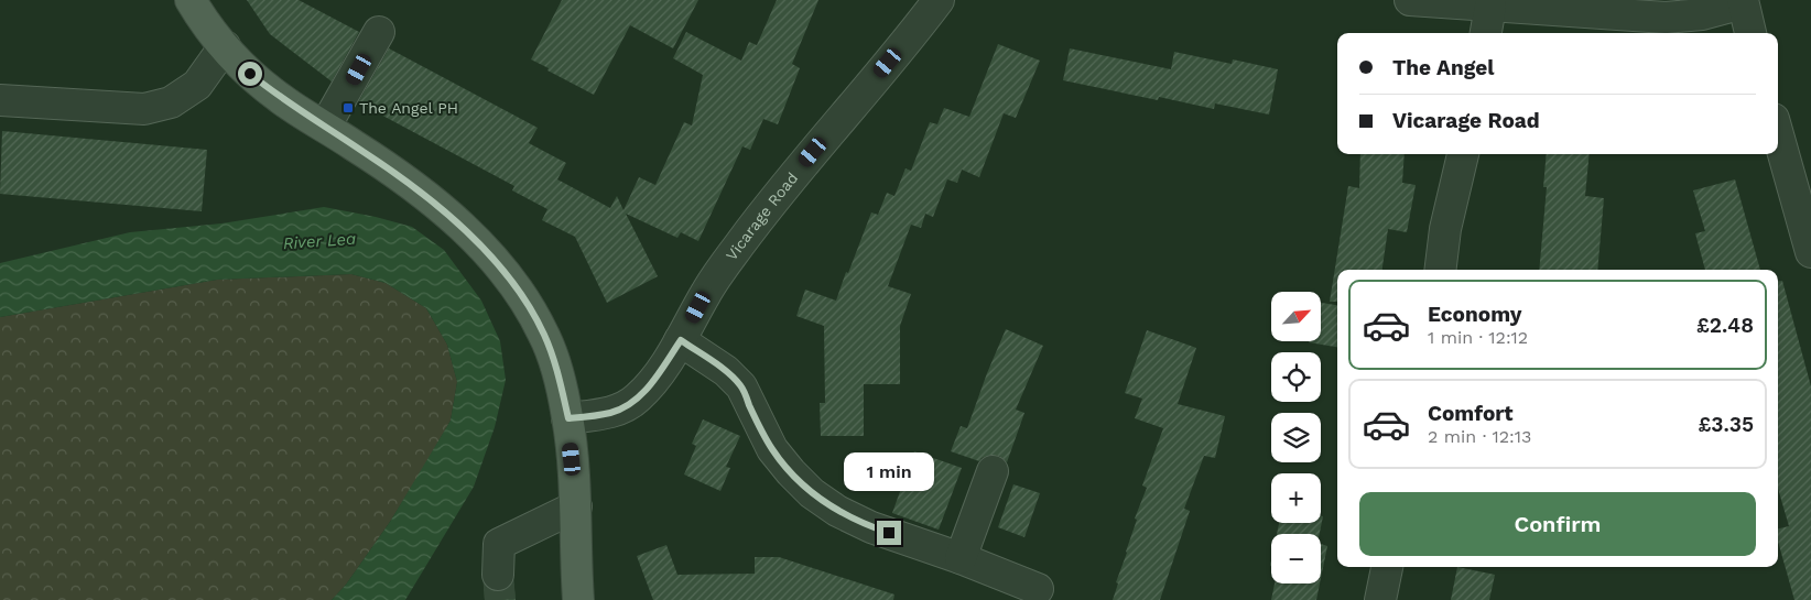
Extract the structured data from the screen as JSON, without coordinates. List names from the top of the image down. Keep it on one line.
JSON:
{"streets":{"street":["Vicarage Road"]},"water":["River Lea"],"places":{"transit":["The Angel PH"]},"north":"top right","page":{"banner":["The Angel","Vicarage Road"],"list":[{"name":"Economy","note":"1 min · 12:12","value":"£2.48"},{"name":"Comfort","note":"2 min · 12:13","value":"£3.35"}],"map_buttons":["+","−"],"bubble":"1 min","buttons":"Confirm"}}
